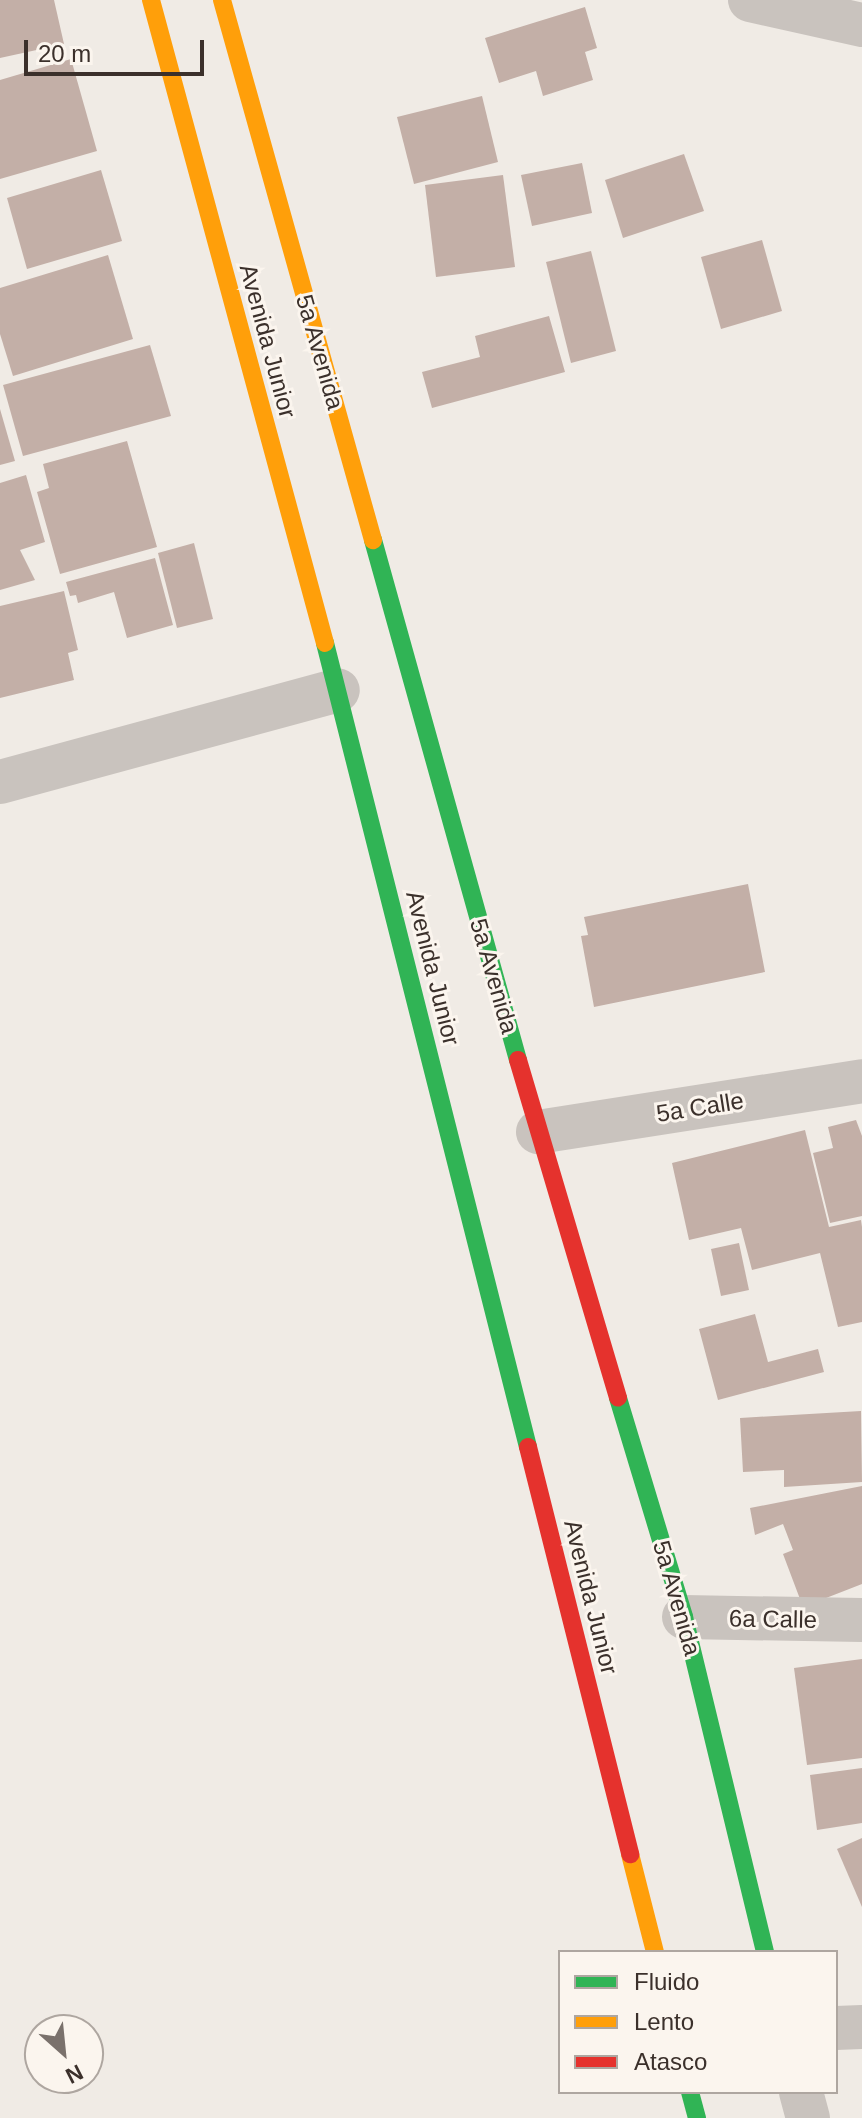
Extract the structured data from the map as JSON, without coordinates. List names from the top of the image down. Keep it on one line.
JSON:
{"streets":{"main road":["Avenida Junior","5a Avenida"],"street":["5a Calle","6a Calle"]},"crossings":[["5a Avenida","5a Calle"],["5a Avenida","6a Calle"]],"legend":["Fluido","Lento","Atasco"],"scale_bar":"20 m","north":"bottom right"}
